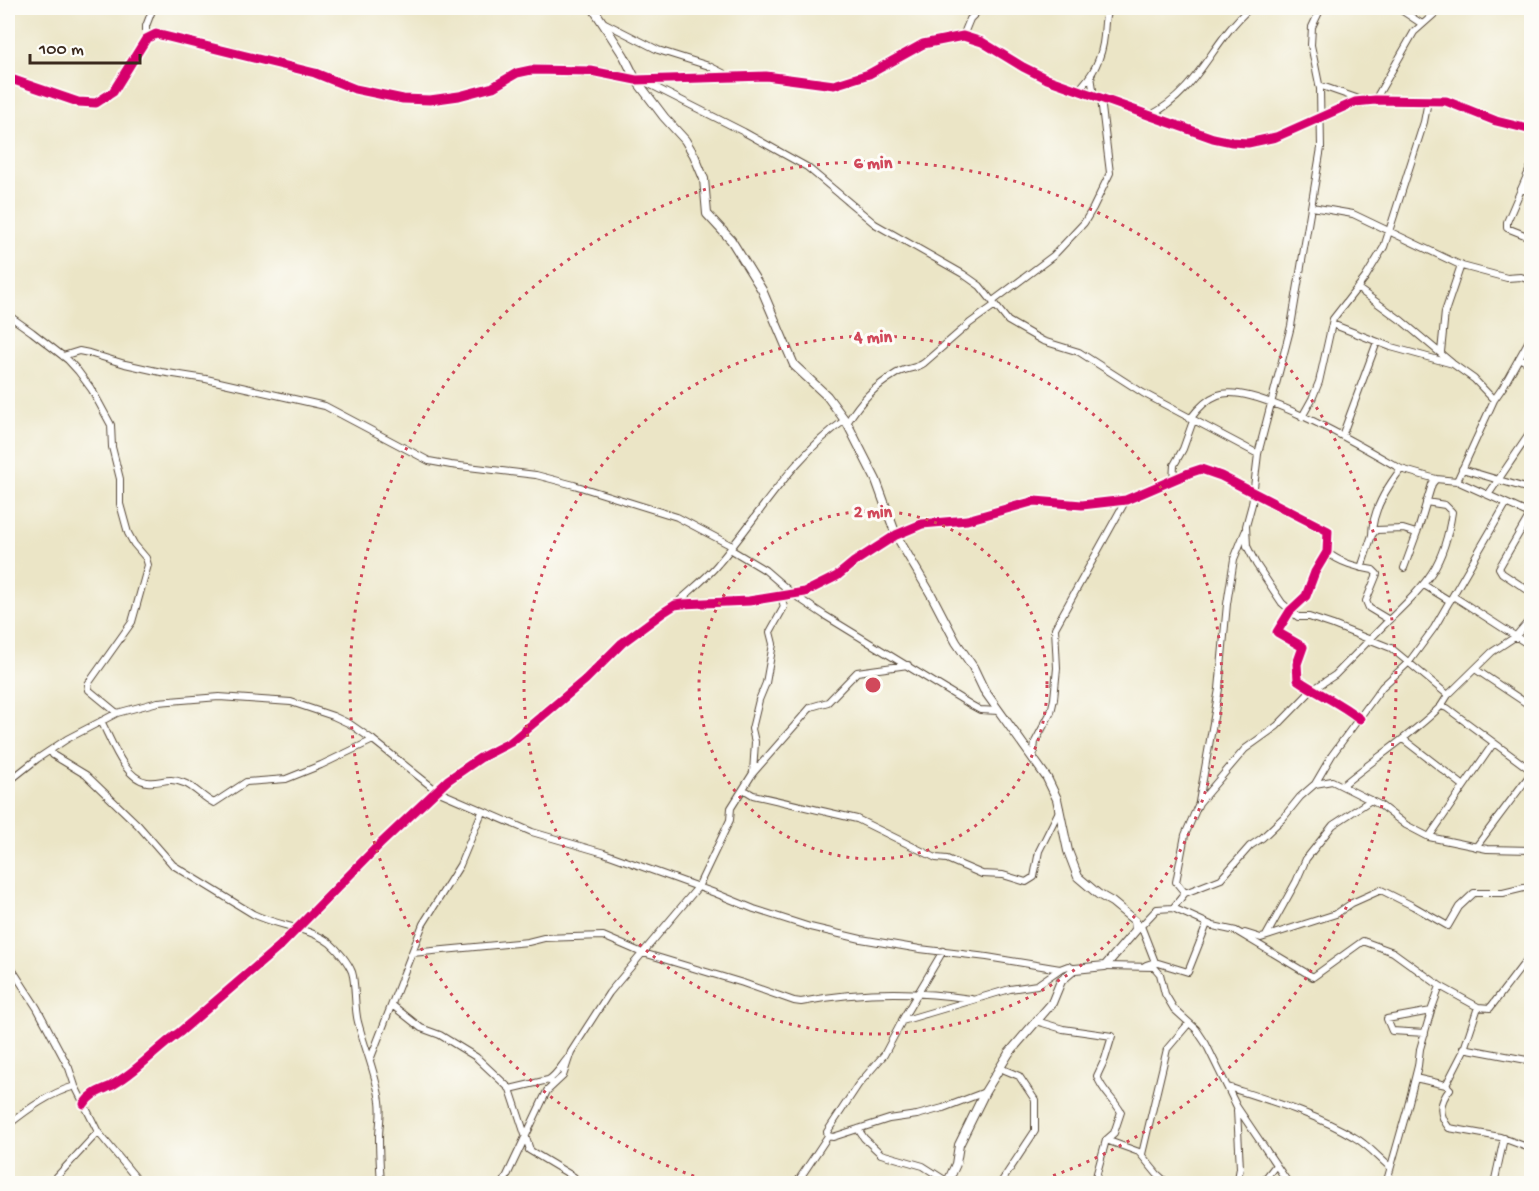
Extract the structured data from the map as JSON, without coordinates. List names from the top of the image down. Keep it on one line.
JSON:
{"scale_bar":"100 m","rings":["6 min","4 min","2 min"]}
